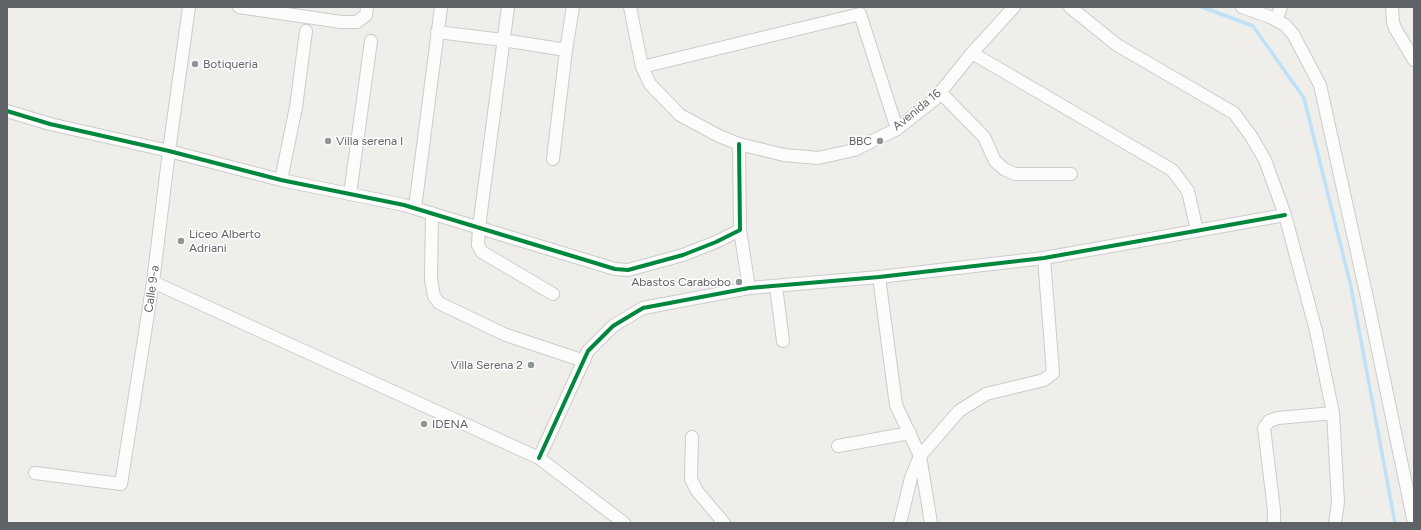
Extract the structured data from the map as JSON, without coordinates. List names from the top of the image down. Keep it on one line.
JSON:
{"streets":{"street":["Avenida 16","Calle 9-a"]},"places":["Botiqueria","Villa serena I","BBC","Liceo Alberto Adriani","Abastos Carabobo","Villa Serena 2","IDENA"]}
